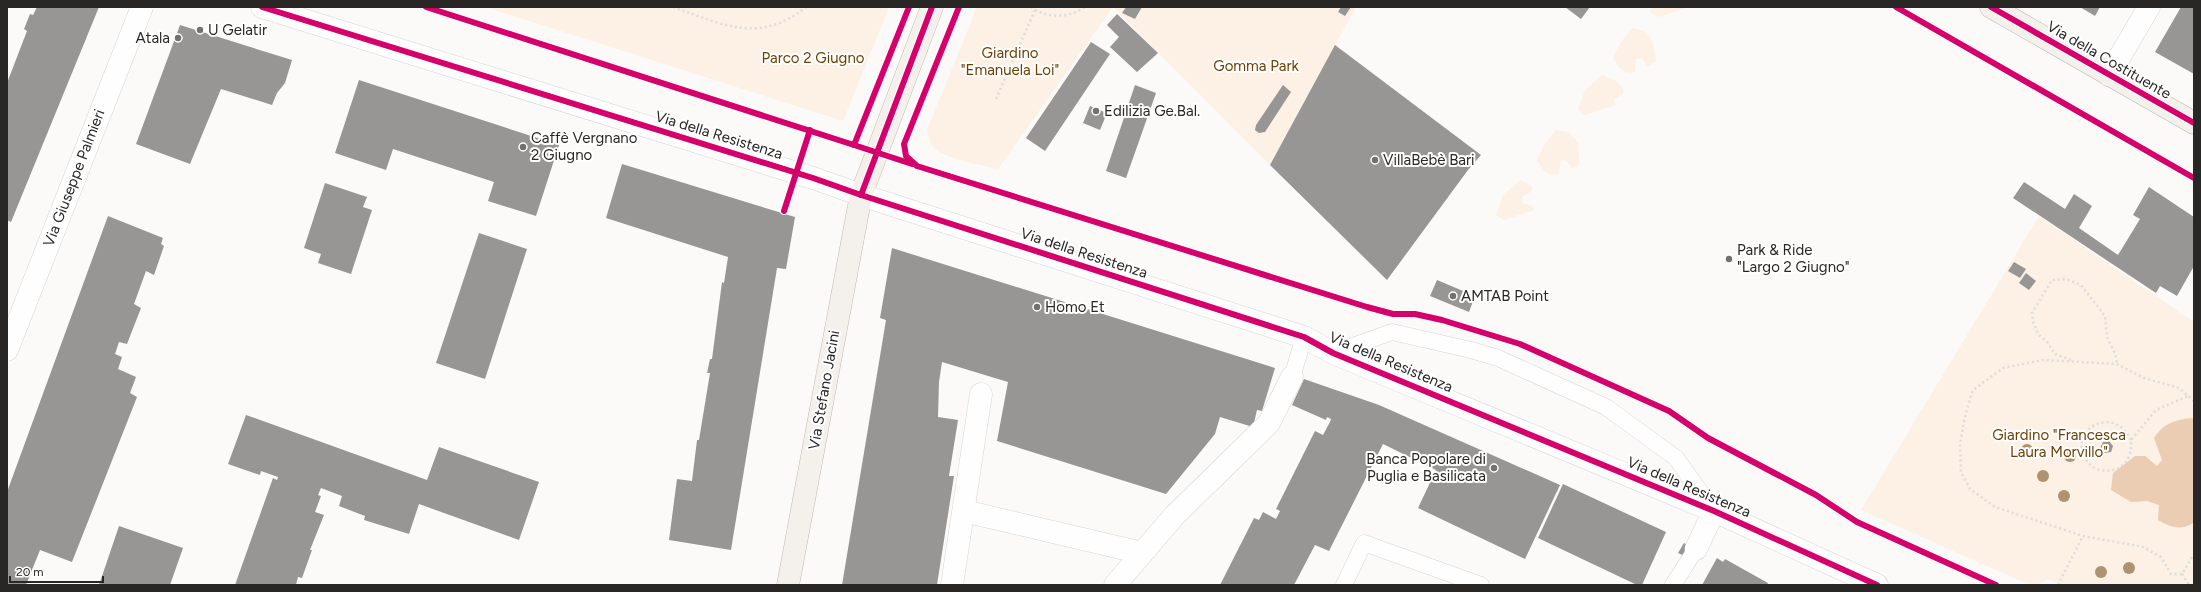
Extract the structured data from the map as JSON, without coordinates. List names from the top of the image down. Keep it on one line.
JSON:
{"streets":{"main road":["Via della Costituente","Via Stefano Jacini"],"street":["Via della Resistenza","Via Giuseppe Palmieri"]},"crossings":[["Via della Resistenza","Via Stefano Jacini"]],"parks":["Giardino \"Emanuela Loi\"","Parco 2 Giugno","Gomma Park","Giardino \"Francesca Laura Morvillo\""],"places":["U Gelatir","Atala","Edilizia Ge.Bal.","Caffè Vergnano 2 Giugno","VillaBebè Bari","Park & Ride \"Largo 2 Giugno\"","AMTAB Point","Homo Et","Banca Popolare di Puglia e Basilicata"],"scale_bar":"20 m"}
